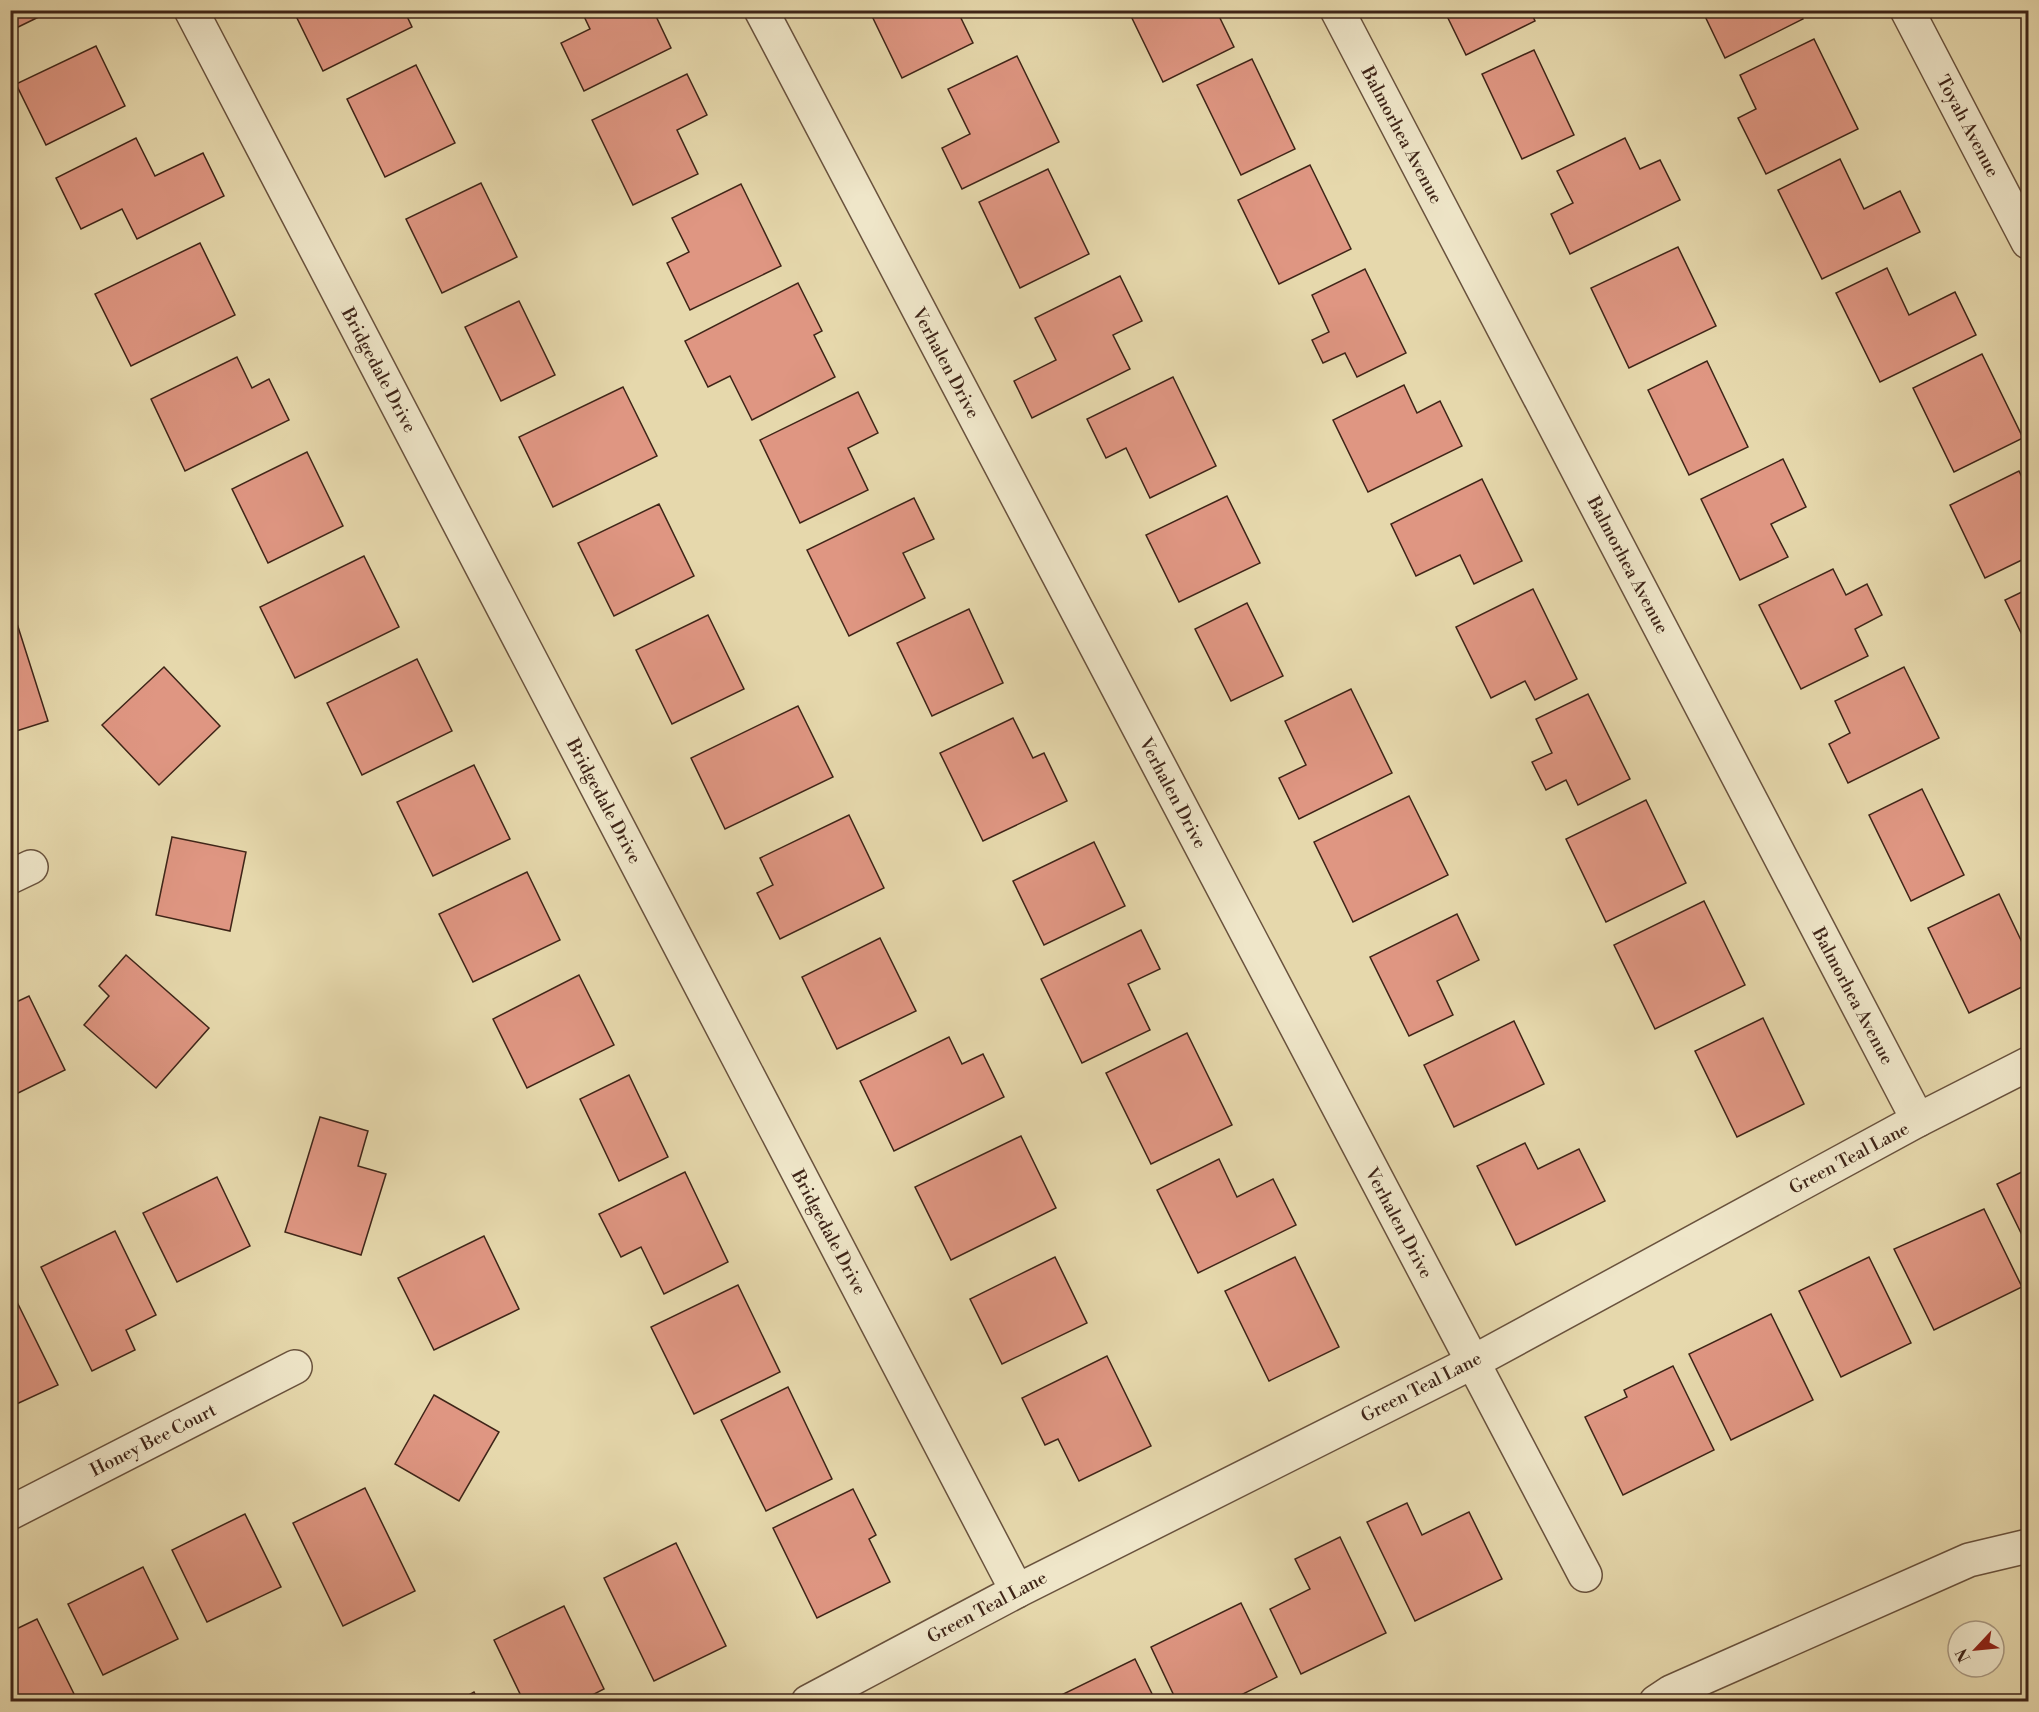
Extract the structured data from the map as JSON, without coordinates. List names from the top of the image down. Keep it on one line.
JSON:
{"streets":{"street":["Toyah Avenue","Balmorhea Avenue","Verhalen Drive","Bridgedale Drive","Green Teal Lane","Honey Bee Court"]},"crossings":[["Balmorhea Avenue","Green Teal Lane"],["Verhalen Drive","Green Teal Lane"],["Bridgedale Drive","Green Teal Lane"]],"north":"bottom left"}
